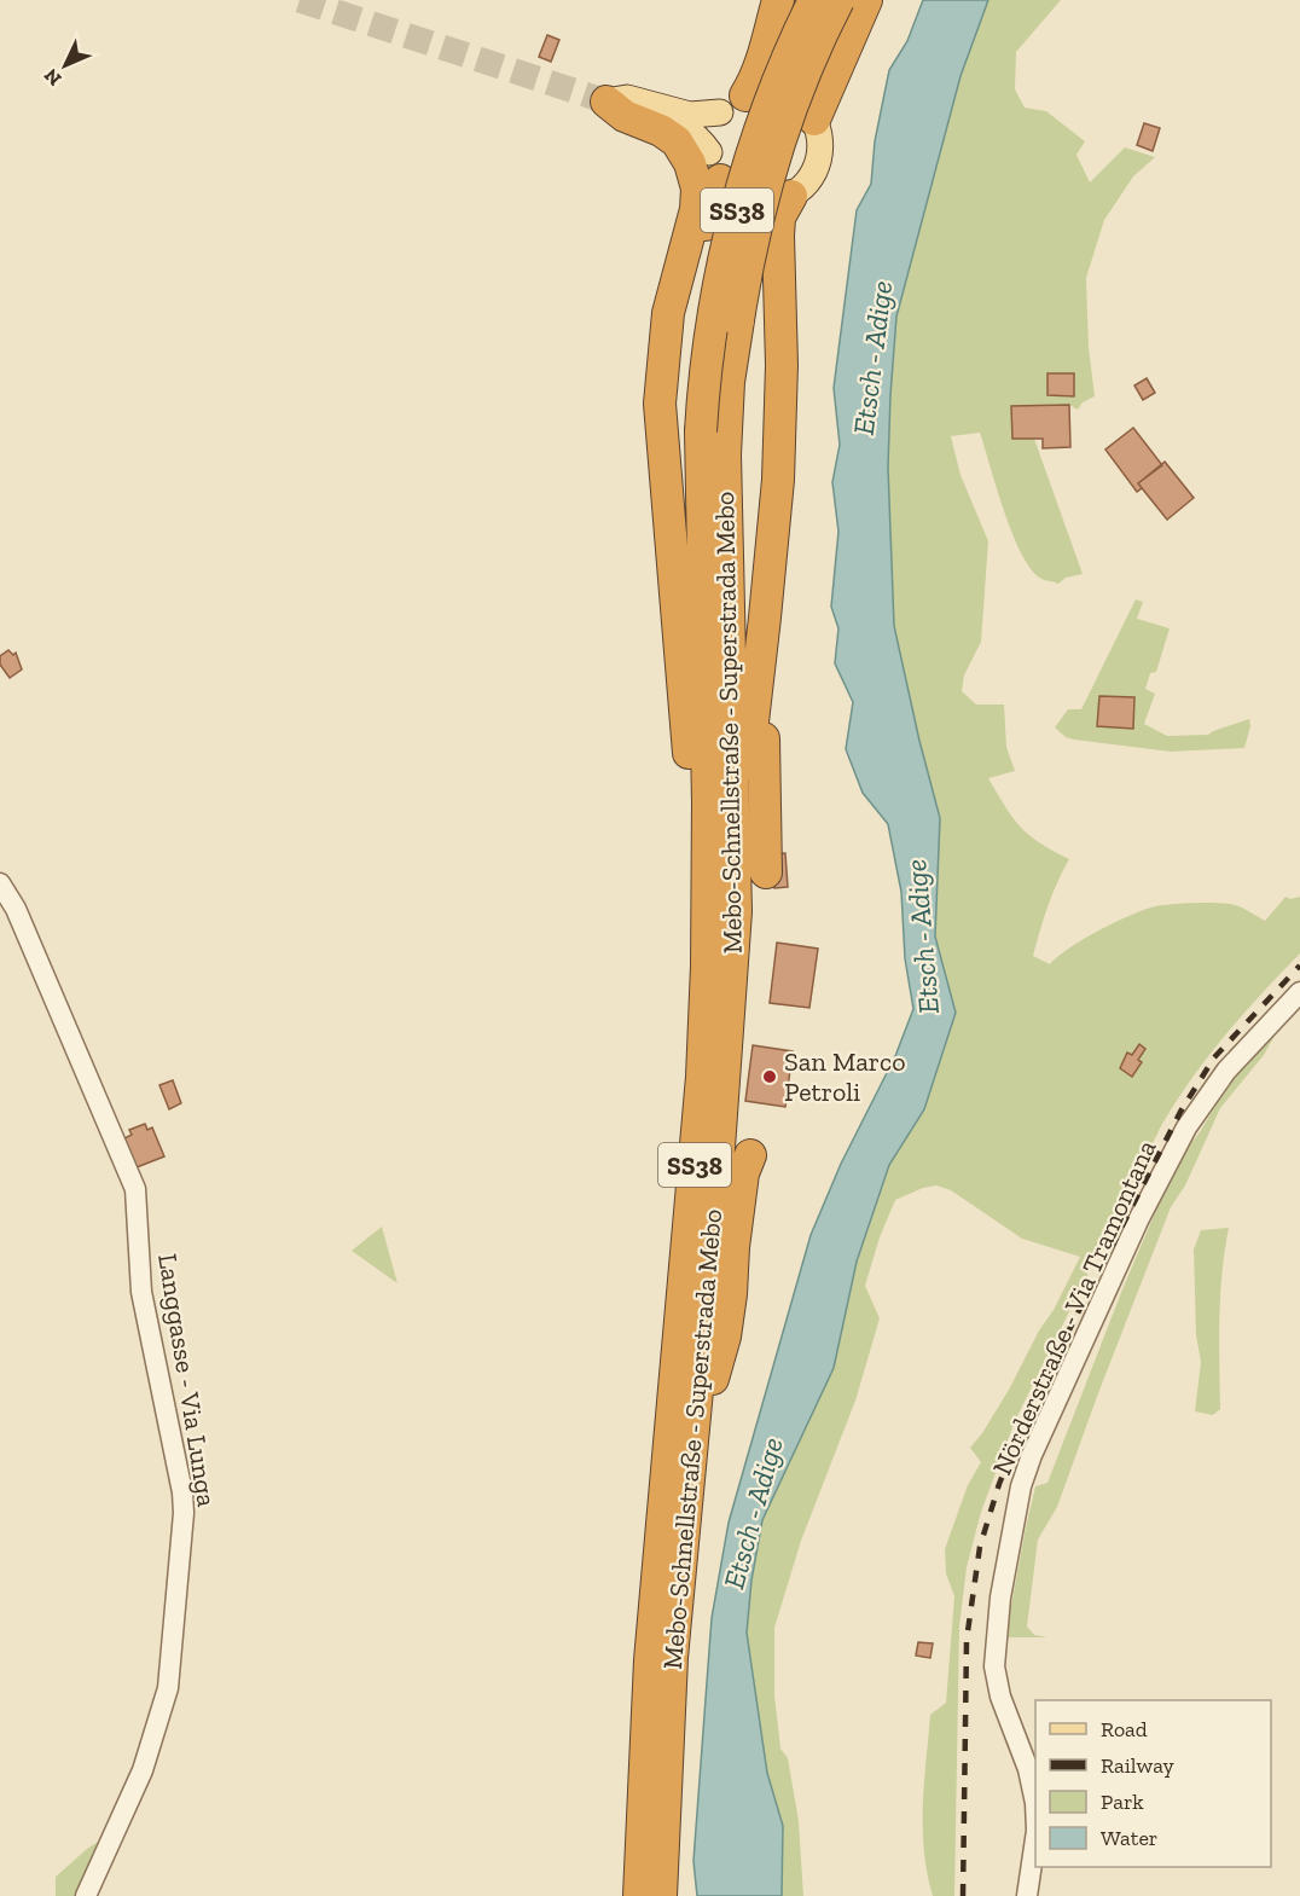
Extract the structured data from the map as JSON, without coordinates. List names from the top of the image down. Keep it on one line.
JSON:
{"streets":{"highway":["SS38","Mebo-Schnellstraße - Superstrada Mebo"],"street":["Nörderstraße - Via Tramontana","Langgasse - Via Lunga"]},"water":["Etsch - Adige"],"places":["San Marco Petroli"],"legend":["Road","Railway","Park","Water"],"north":"bottom left"}
